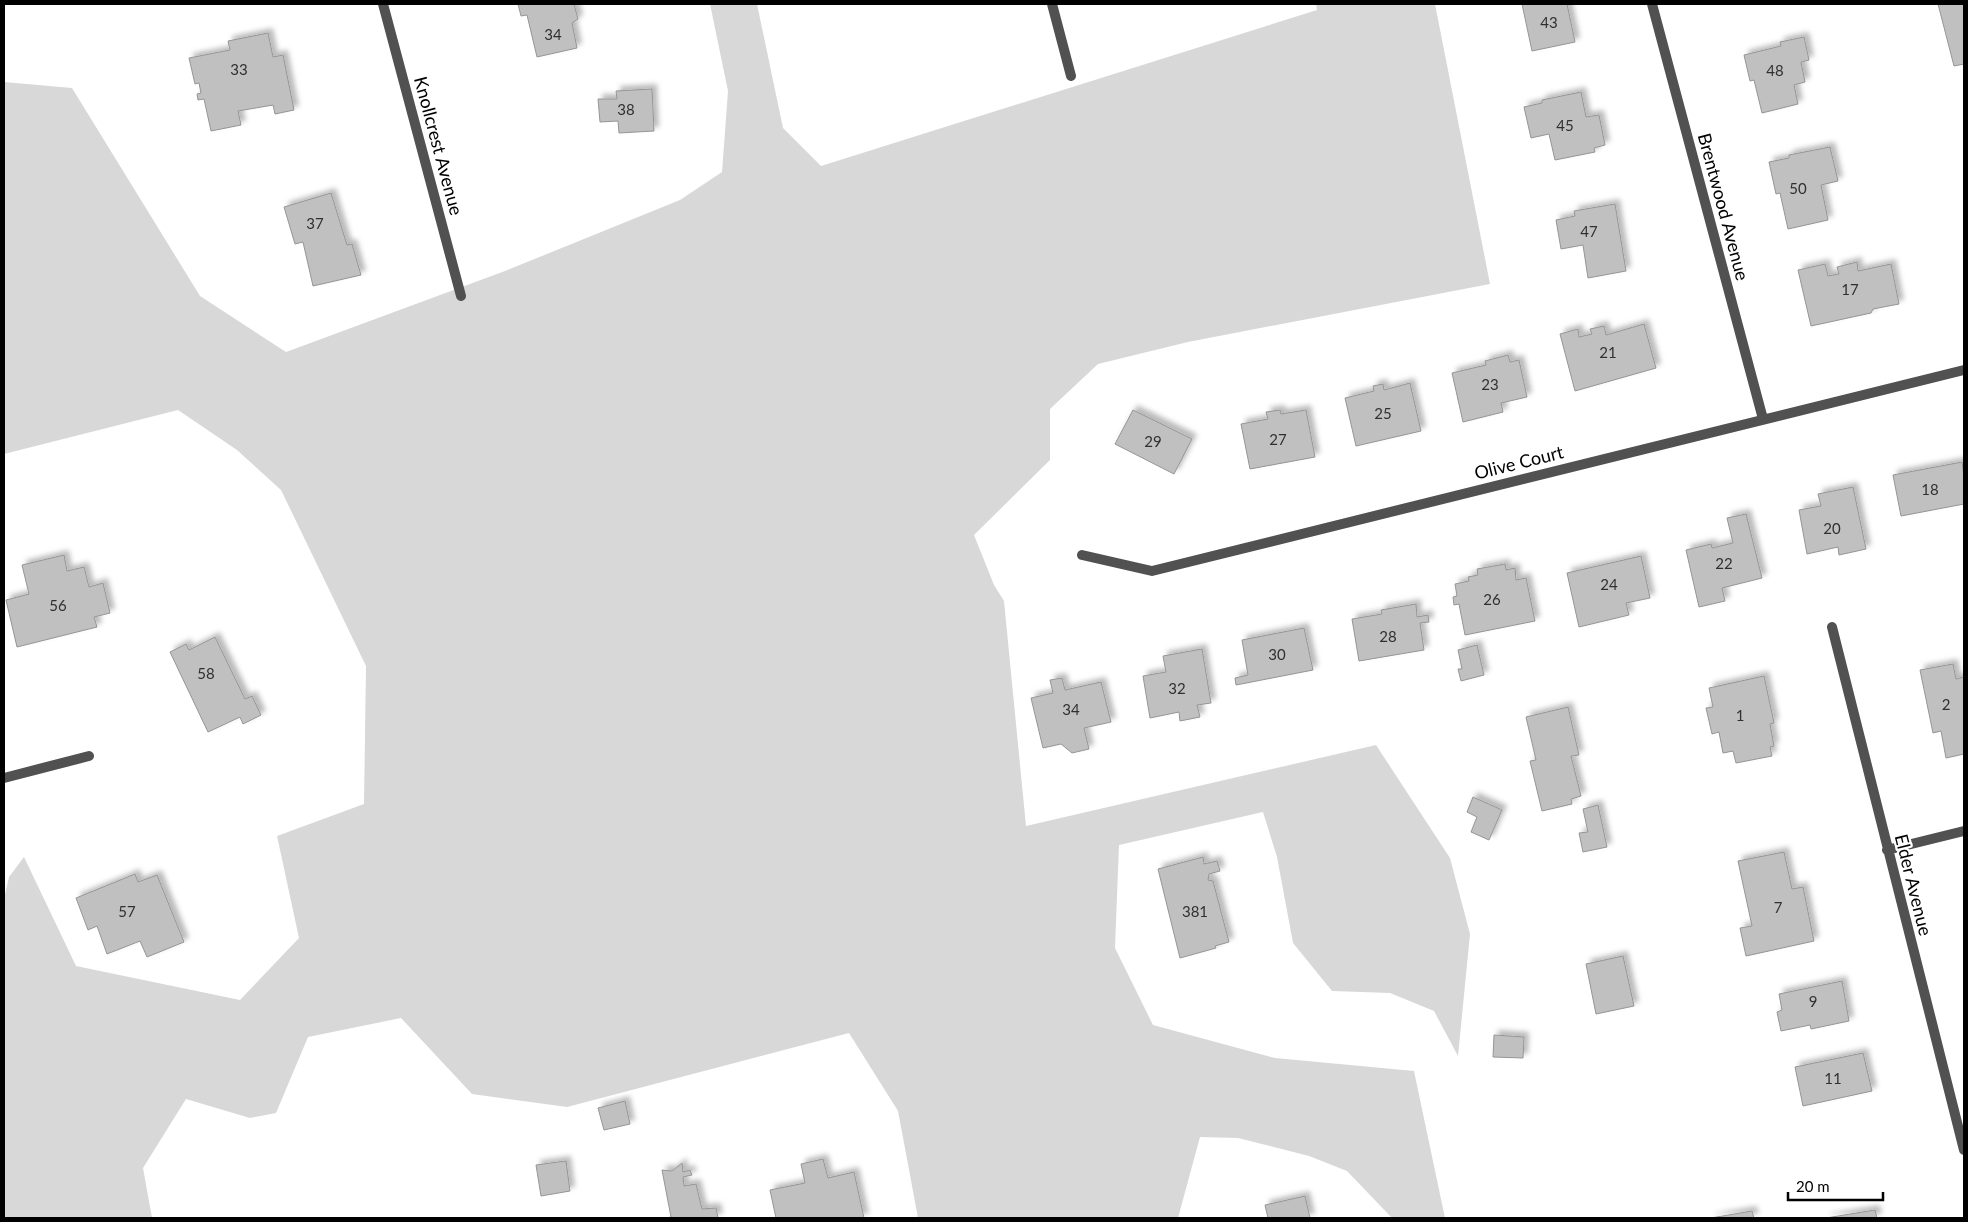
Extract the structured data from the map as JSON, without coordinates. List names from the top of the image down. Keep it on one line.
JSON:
{"streets":{"street":["Knollcrest Avenue","Brentwood Avenue","Olive Court","Elder Avenue"]},"crossings":[["Brentwood Avenue","Olive Court"]],"house_numbers":["43","34","33","48","38","45","50","37","47","17","21","23","25","27","29","18","20","22","24","26","56","28","30","58","32","2","34","1","7","57","381","9","11"],"scale_bar":"20 m"}
